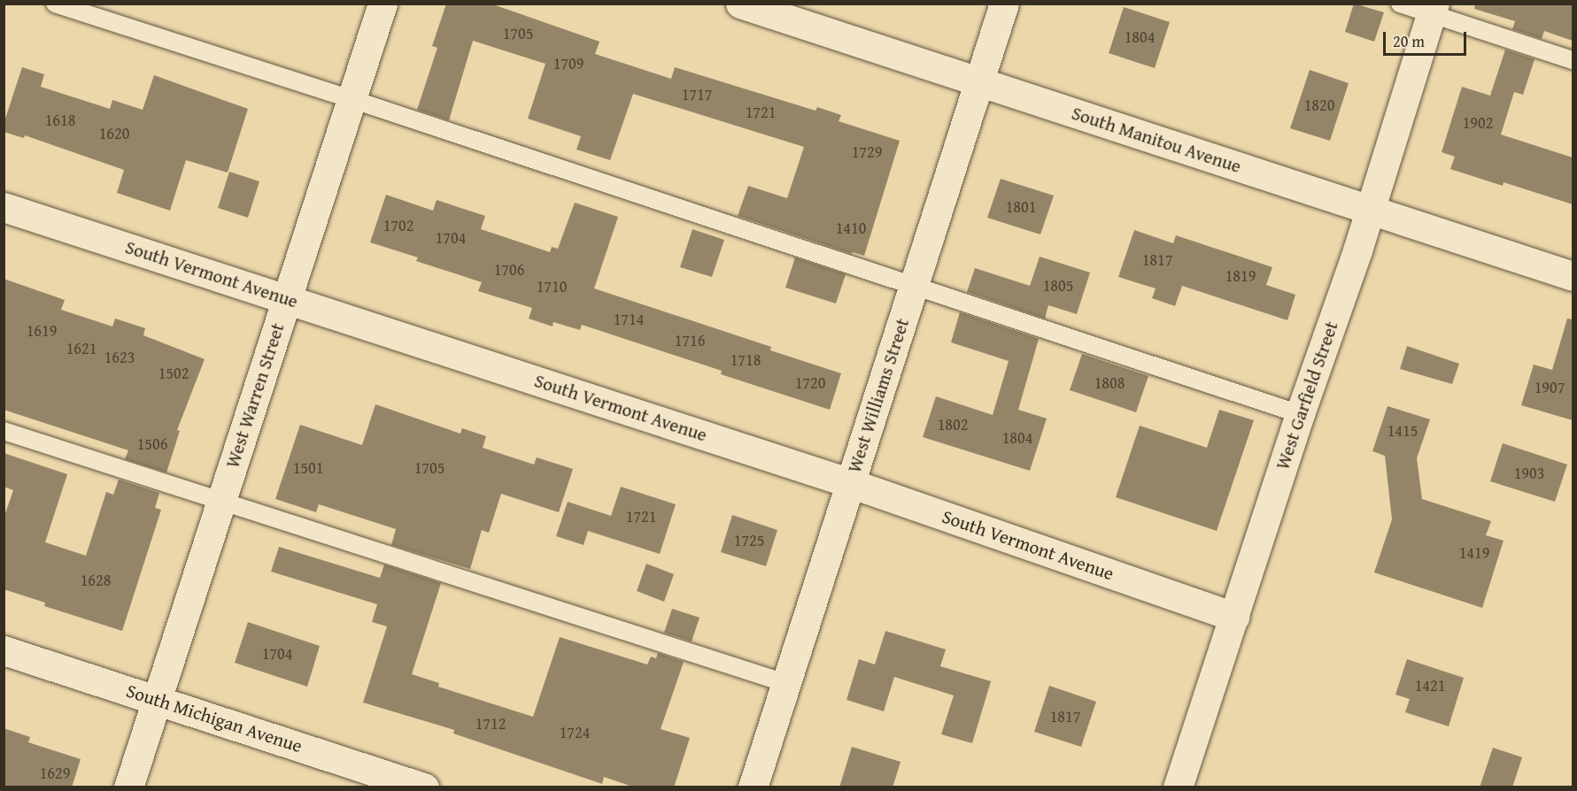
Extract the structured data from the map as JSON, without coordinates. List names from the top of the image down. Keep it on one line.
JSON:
{"streets":{"street":["South Manitou Avenue","South Vermont Avenue","West Warren Street","West Williams Street","West Garfield Street","South Michigan Avenue"]},"crossings":[["South Manitou Avenue","West Williams Street"],["South Manitou Avenue","West Garfield Street"],["South Vermont Avenue","West Warren Street"],["South Vermont Avenue","West Williams Street"],["South Vermont Avenue","West Garfield Street"],["West Warren Street","South Michigan Avenue"]],"house_numbers":["1705","1804","1709","1717","1820","1721","1618","1902","1620","1729","1801","1702","1410","1704","1817","1706","1819","1805","1710","1714","1619","1716","1621","1623","1718","1502","1720","1808","1907","1802","1415","1804","1506","1501","1705","1903","1721","1725","1419","1628","1704","1421","1817","1712","1724","1629"],"scale_bar":"20 m"}
